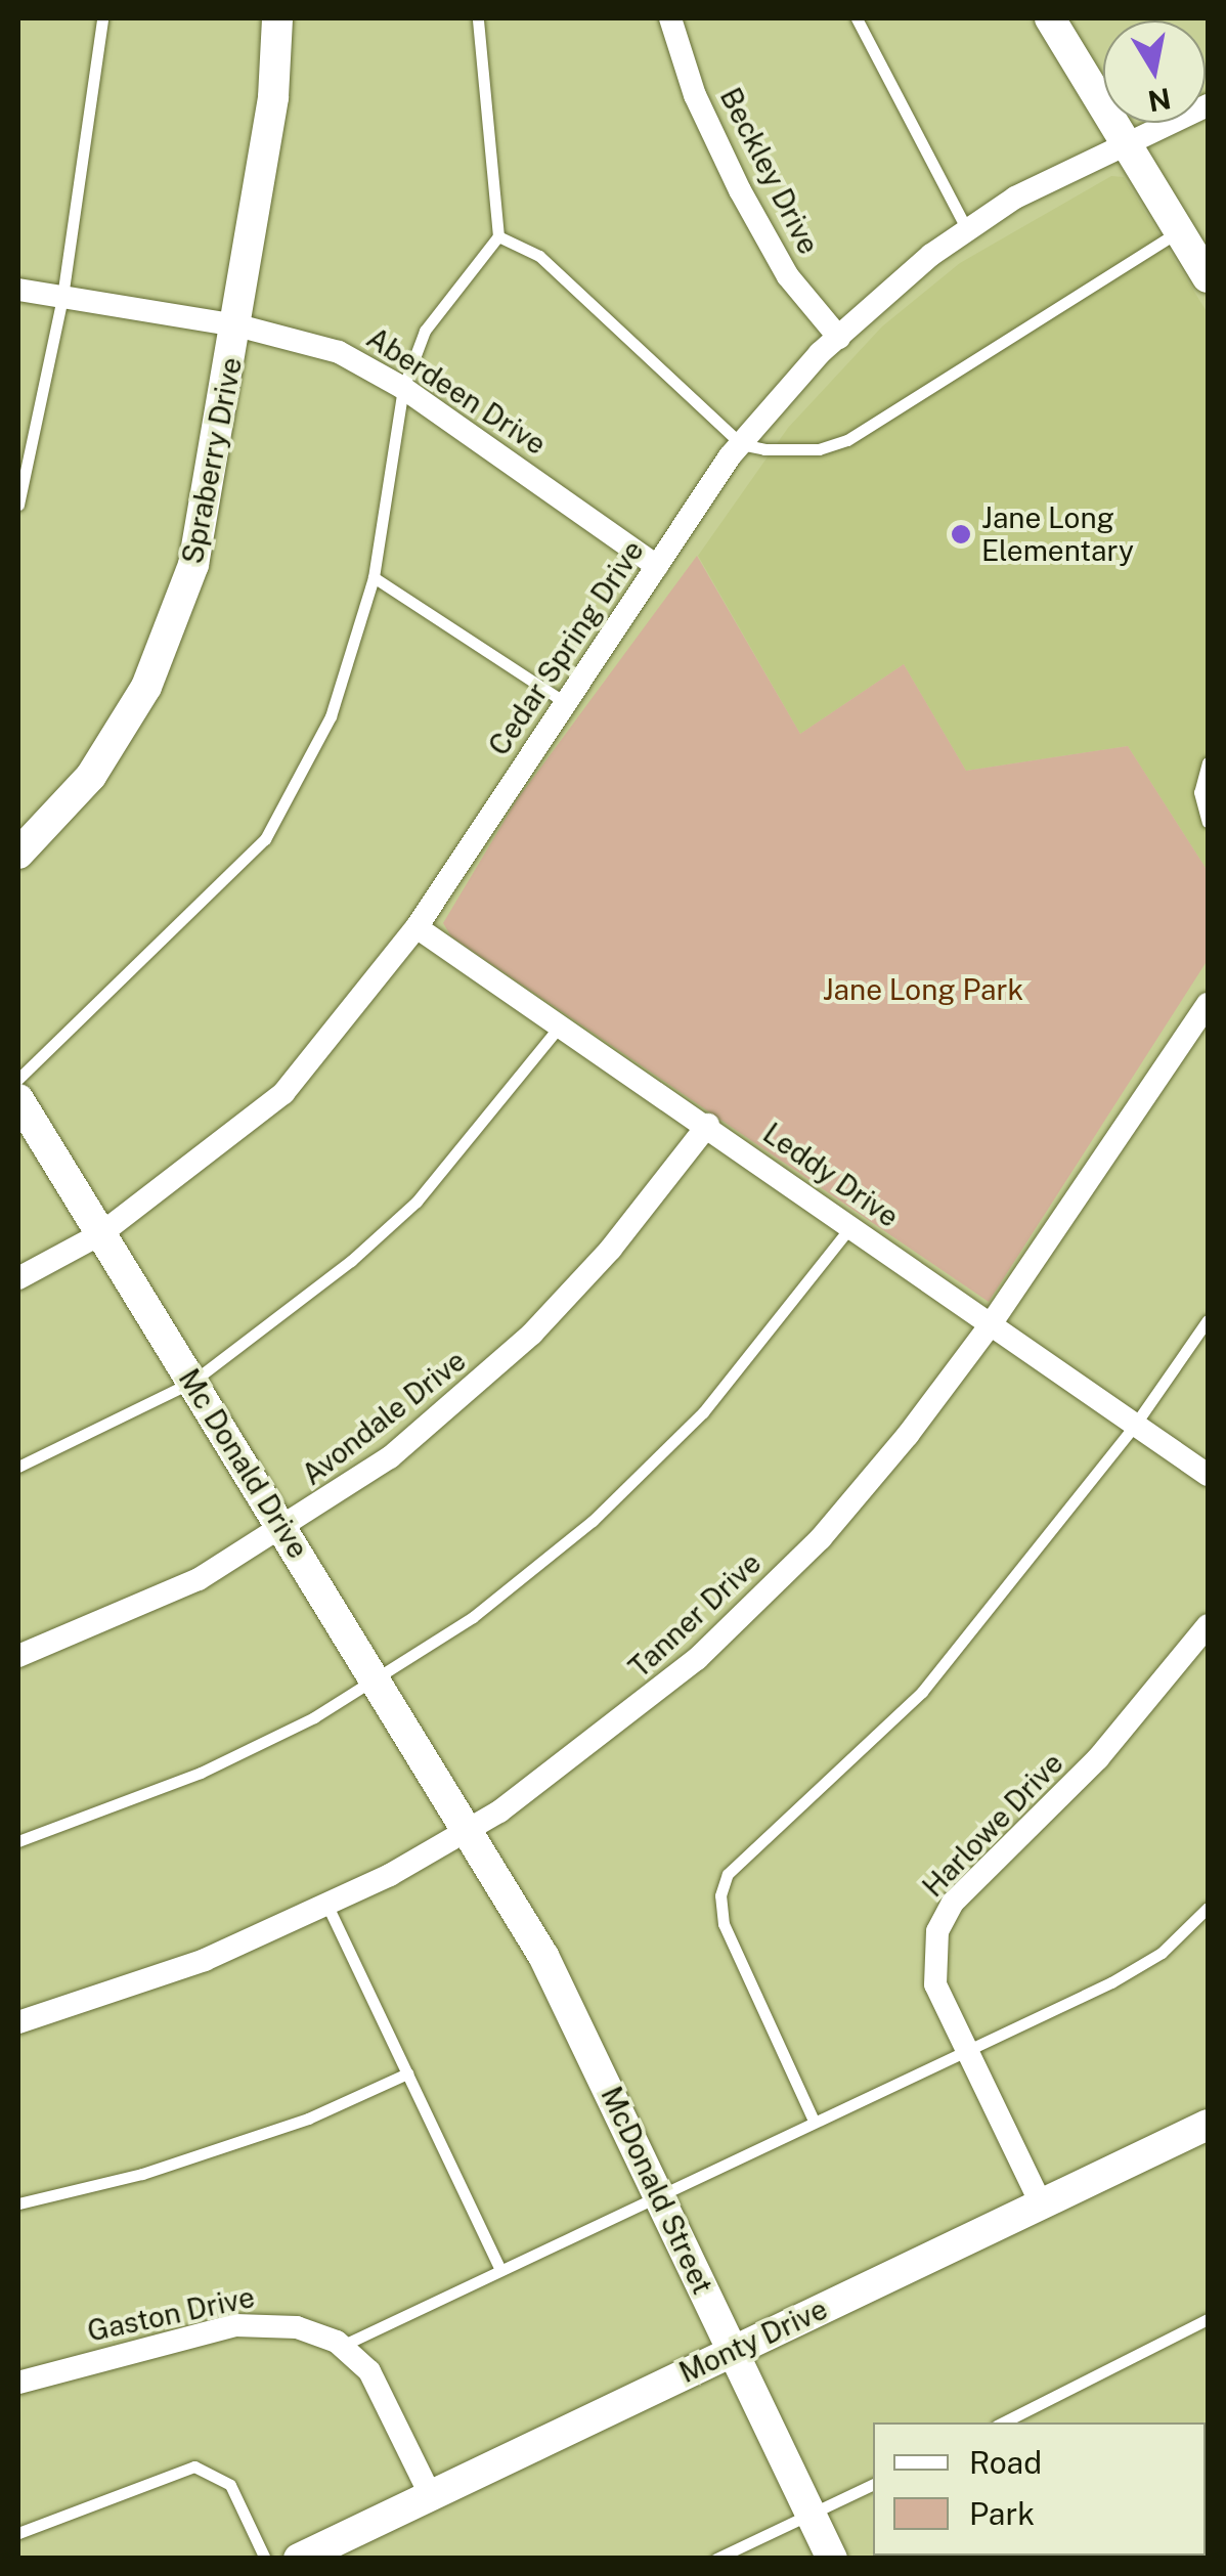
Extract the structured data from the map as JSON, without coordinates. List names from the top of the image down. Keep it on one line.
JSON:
{"streets":{"street":["Beckley Drive","Aberdeen Drive","Spraberry Drive","Cedar Spring Drive","Leddy Drive","Avondale Drive","Mc Donald Drive","Tanner Drive","Harlowe Drive","McDonald Street","Gaston Drive","Monty Drive"]},"crossings":[["Beckley Drive","Cedar Spring Drive"],["Aberdeen Drive","Spraberry Drive"],["Aberdeen Drive","Cedar Spring Drive"],["Cedar Spring Drive","Leddy Drive"],["Cedar Spring Drive","Mc Donald Drive"],["Leddy Drive","Avondale Drive"],["Leddy Drive","Tanner Drive"],["Avondale Drive","Mc Donald Drive"],["Mc Donald Drive","Tanner Drive"],["Mc Donald Drive","McDonald Street"],["Tanner Drive","McDonald Street"],["Harlowe Drive","Monty Drive"],["McDonald Street","Monty Drive"],["Gaston Drive","Monty Drive"]],"parks":["Jane Long Park"],"places":["Jane Long Elementary"],"legend":["Road","Park"],"north":"bottom"}
